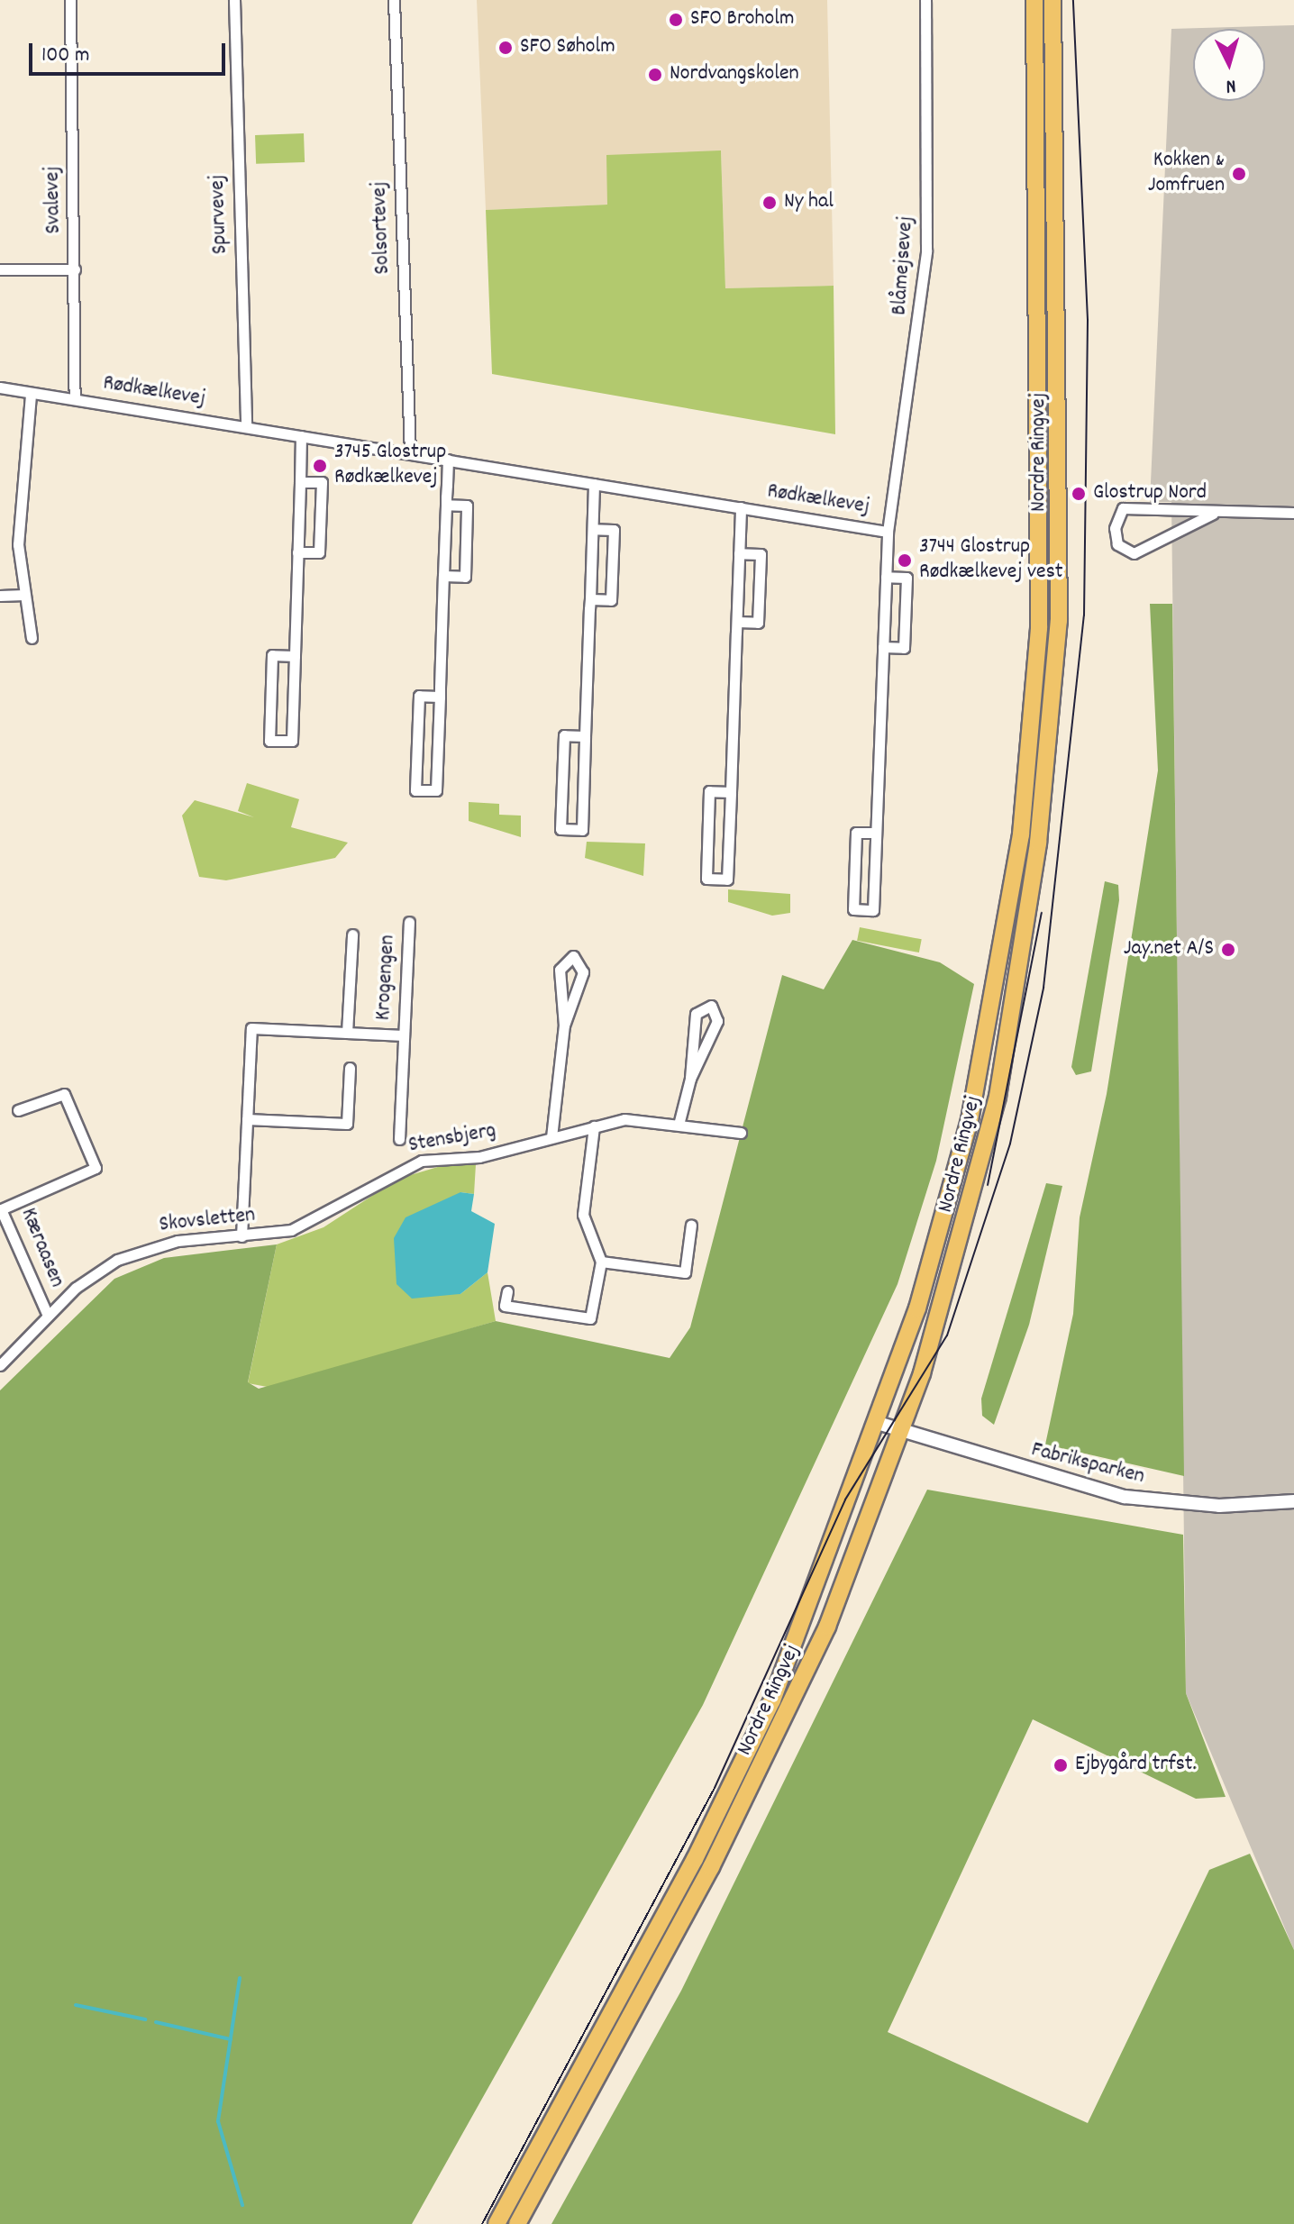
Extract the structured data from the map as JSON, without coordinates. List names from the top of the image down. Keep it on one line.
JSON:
{"streets":{"main road":["Nordre Ringvej"],"street":["Svalevej","Spurvevej","Solsortevej","Blåmejsevej","Rødkælkevej","Krogengen","Stensbjerg","Skovsletten","Kæraasen","Fabriksparken"]},"crossings":[["Svalevej","Rødkælkevej"],["Spurvevej","Rødkælkevej"],["Solsortevej","Rødkælkevej"],["Blåmejsevej","Rødkælkevej"],["Nordre Ringvej","Fabriksparken"],["Krogengen","Skovsletten"],["Stensbjerg","Skovsletten"],["Skovsletten","Kæraasen"]],"places":["SFO Broholm","SFO Søholm","Nordvangskolen","Kokken & Jomfruen","Ny hal","3745 Glostrup Rødkælkevej","Glostrup Nord","3744 Glostrup Rødkælkevej vest","Jay.net A/S","Ejbygård trfst."],"scale_bar":"100 m","north":"bottom"}
